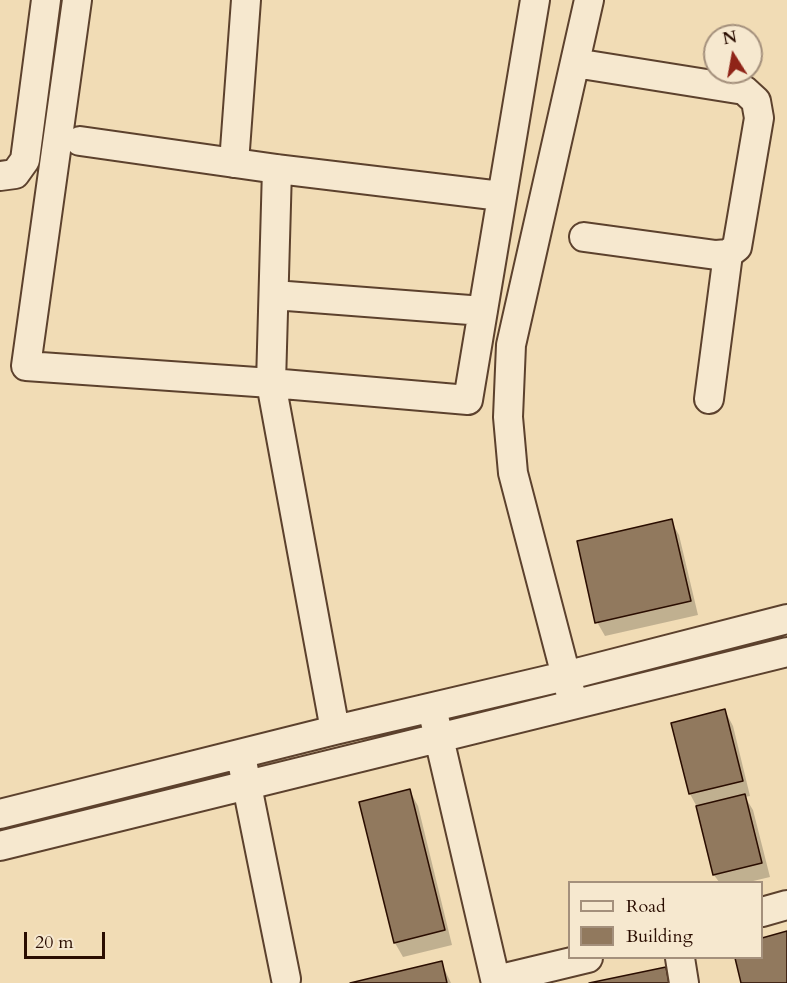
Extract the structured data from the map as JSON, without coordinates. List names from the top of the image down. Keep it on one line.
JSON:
{"legend":["Road","Building"],"scale_bar":"20 m","north":"top"}
